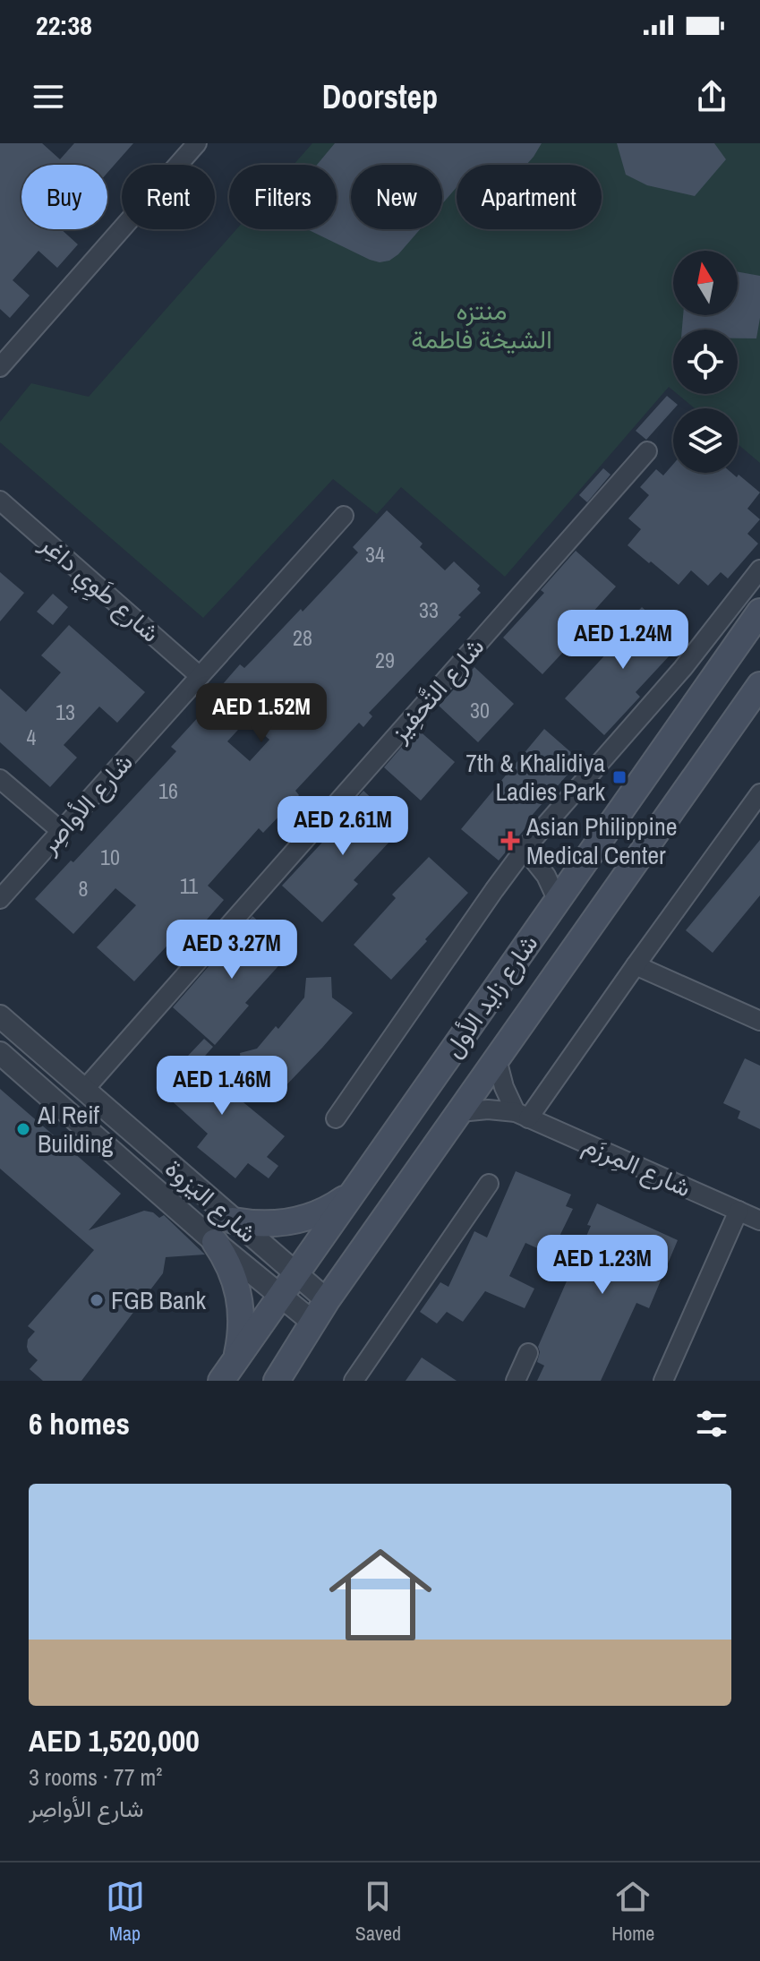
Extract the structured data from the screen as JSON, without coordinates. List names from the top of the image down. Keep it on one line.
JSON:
{"streets":{"main road":["شارع زايد الأول"],"street":["شارع طَوِي داغِر","شارع التَّحفِيز","شارع الأواصِر","شارع المِرزَم","شارع اليَزوة"]},"crossings":[["شارع طَوِي داغِر","شارع الأواصِر"],["شارع التَّحفِيز","شارع اليَزوة"],["شارع زايد الأول","شارع المِرزَم"],["شارع زايد الأول","شارع اليَزوة"]],"parks":["منتزه الشيخة فاطمة"],"places":{"transit":["7th & Khalidiya Ladies Park"],"health":["Asian Philippine Medical Center"],"other":["Al Reif Building","FGB Bank"]},"house_numbers":["34","33","28","29","30","13","4","16","10","11","8"],"north":"top","page":{"status":"22:38","header":"Doorstep","chip":["Buy","Rent","Filters","New","Apartment"],"price":["AED 1.24M","AED 1.52M","AED 2.61M","AED 3.27M","AED 1.46M","AED 1.23M"],"heading":"6 homes","list":[{"name":"AED 1,520,000","note":"3 rooms · 77 m² · شارع الأواصِر"}],"tabs":["Map","Saved","Home"]}}
